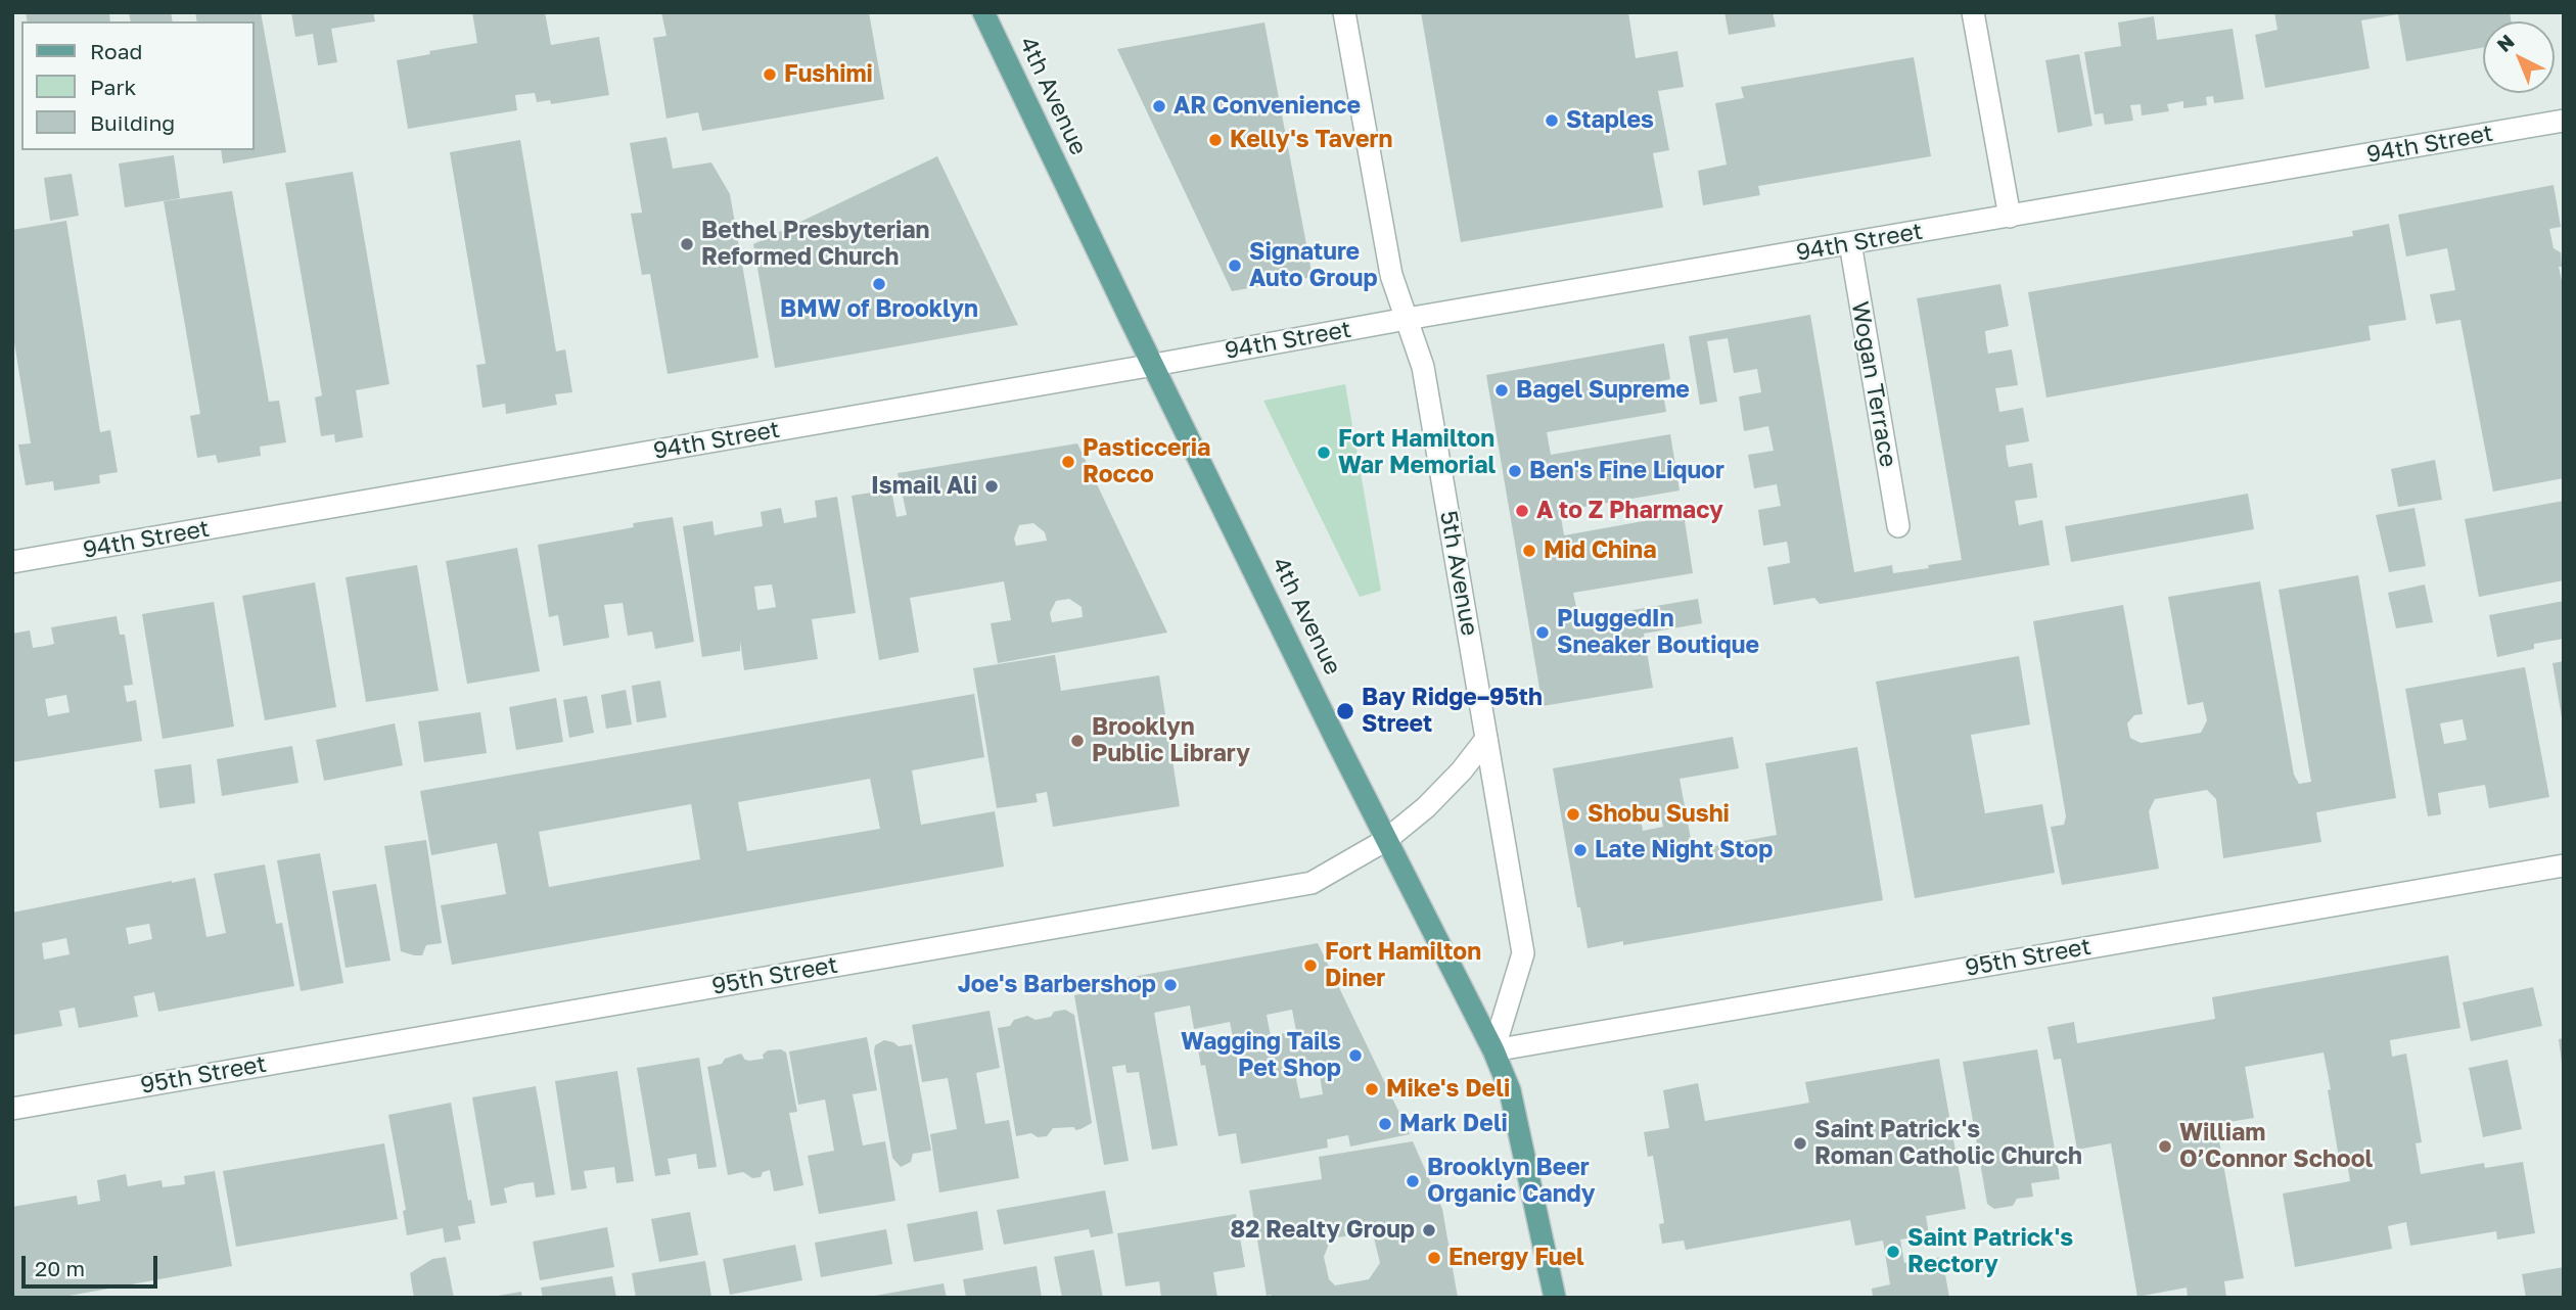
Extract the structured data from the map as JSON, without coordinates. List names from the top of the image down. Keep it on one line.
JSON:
{"streets":{"main road":["4th Avenue"],"street":["94th Street","Wogan Terrace","5th Avenue","95th Street"]},"crossings":[["4th Avenue","94th Street"],["4th Avenue","5th Avenue"],["4th Avenue","95th Street"],["94th Street","Wogan Terrace"],["94th Street","5th Avenue"],["5th Avenue","95th Street"]],"places":["Fushimi","AR Convenience","Staples","Kelly's Tavern","Bethel Presbyterian Reformed Church","Signature Auto Group","BMW of Brooklyn","Bagel Supreme","Fort Hamilton War Memorial","Pasticceria Rocco","Ben's Fine Liquor","Ismail Ali","A to Z Pharmacy","Mid China","PluggedIn Sneaker Boutique","Bay Ridge–95th Street","Brooklyn Public Library","Shobu Sushi","Late Night Stop","Fort Hamilton Diner","Joe's Barbershop","Wagging Tails Pet Shop","Mike's Deli","Mark Deli","Saint Patrick's Roman Catholic Church","William O’Connor School","Brooklyn Beer Organic Candy","82 Realty Group","Saint Patrick's Rectory","Energy Fuel"],"legend":["Road","Park","Building"],"scale_bar":"20 m","north":"top left"}
